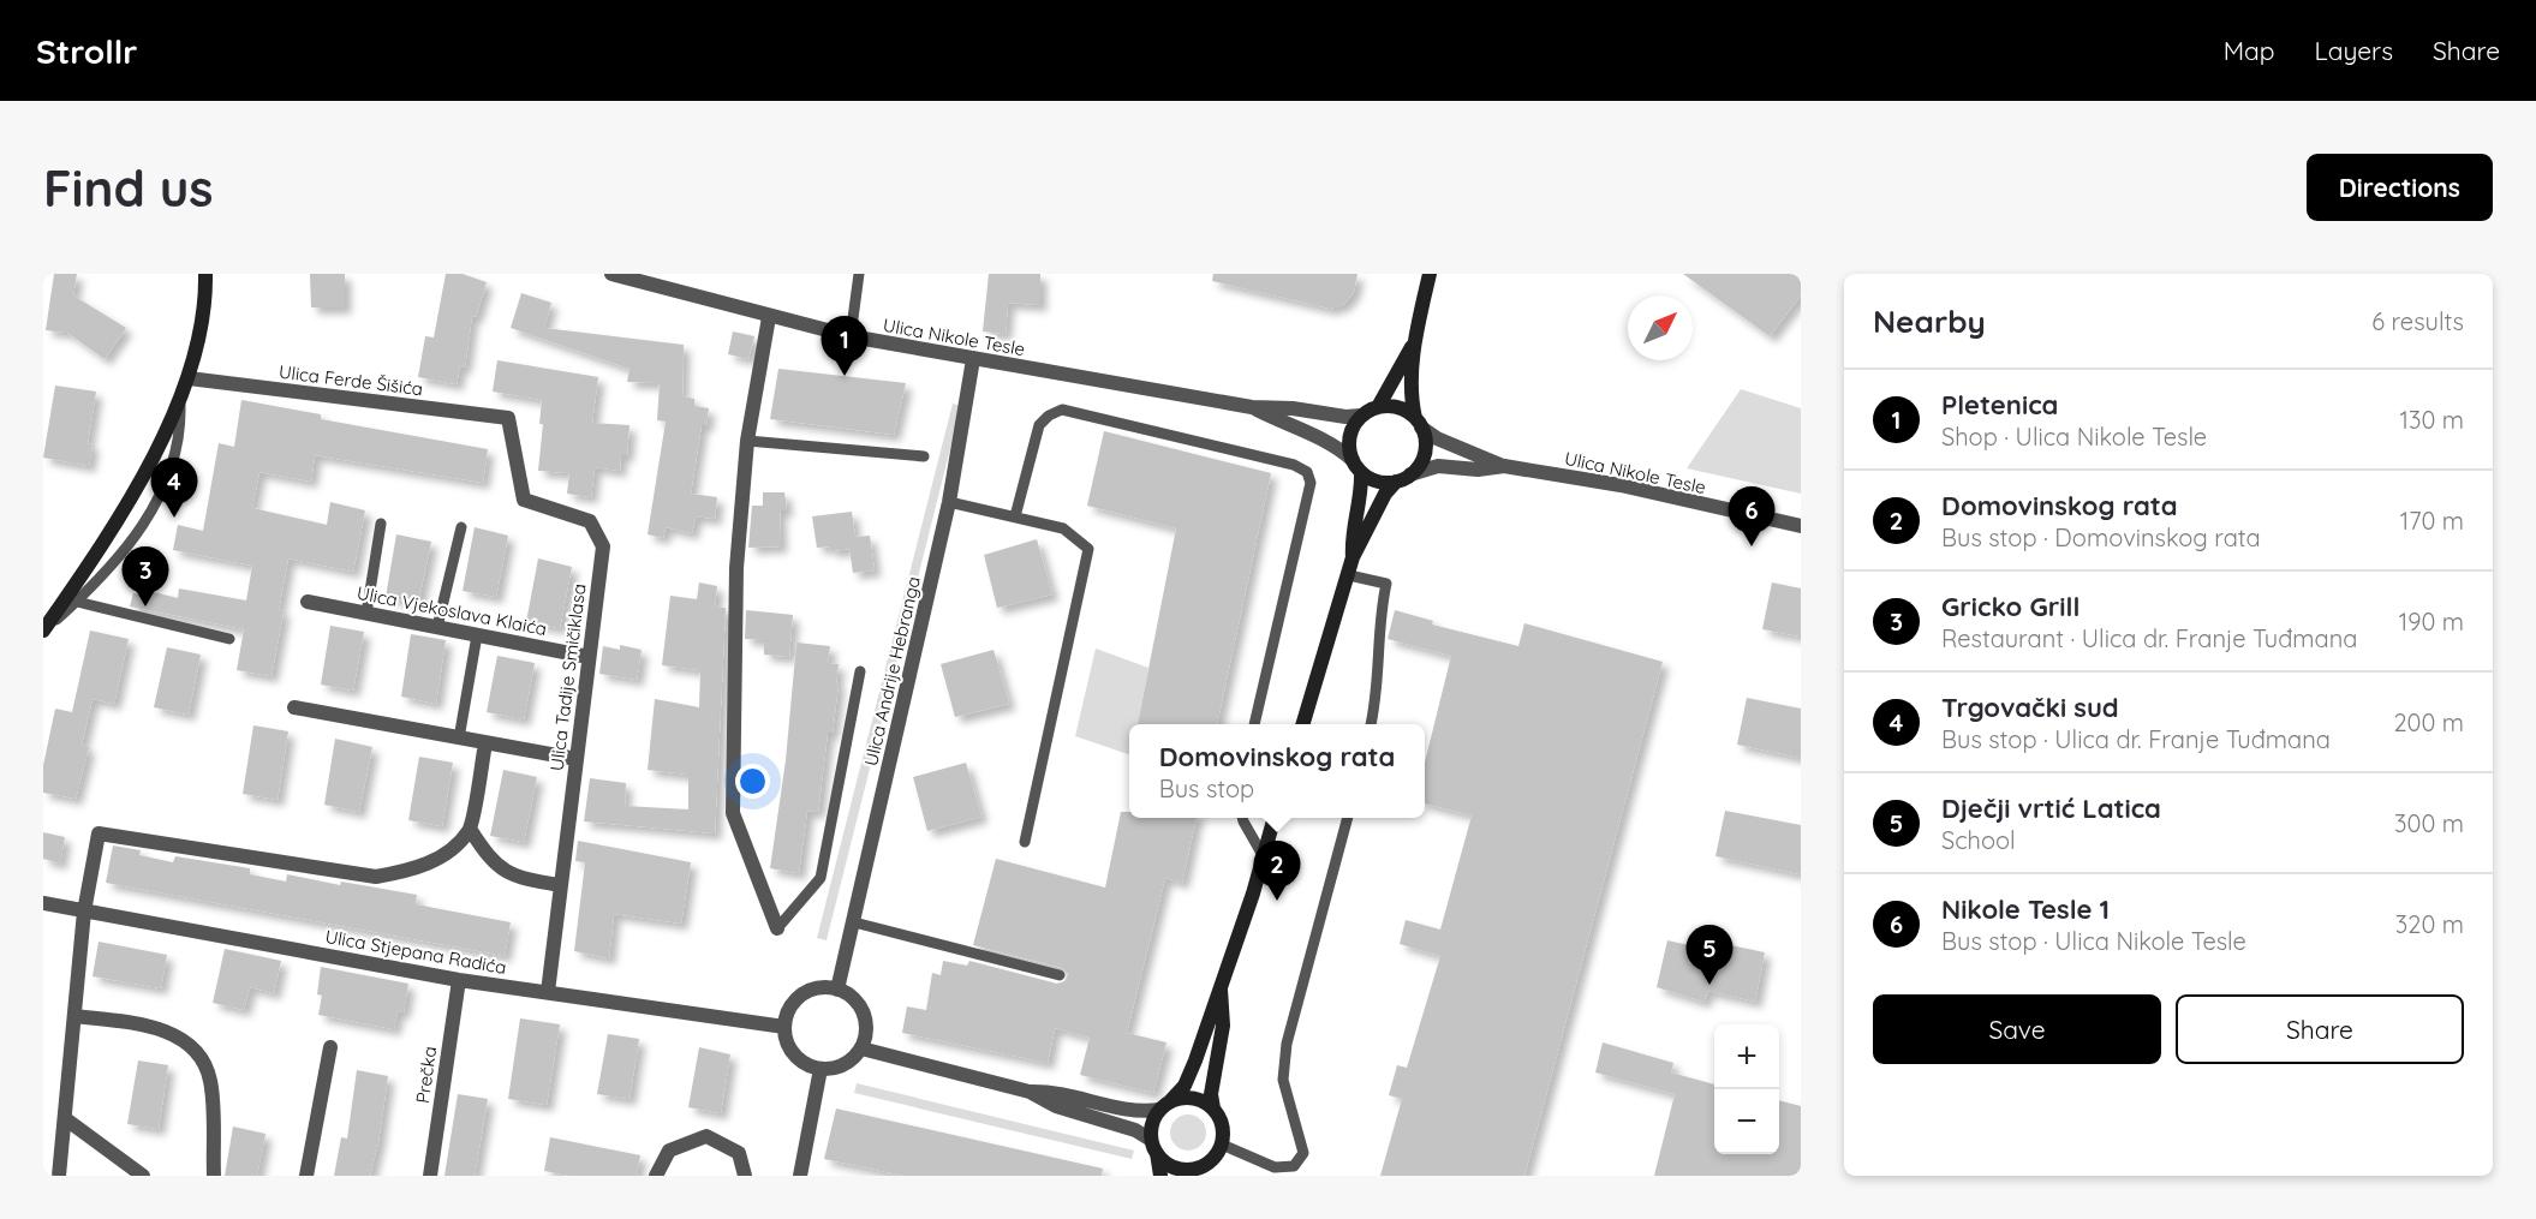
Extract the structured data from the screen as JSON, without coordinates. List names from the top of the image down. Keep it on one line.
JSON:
{"streets":{"street":["Ulica Nikole Tesle","Ulica Ferde Šišića","Ulica Vjekoslava Klaića","Ulica Andrije Hebranga","Ulica Tadije Smičiklasa","Ulica Stjepana Radića","Prečka"]},"crossings":[["Ulica Nikole Tesle","Ulica Andrije Hebranga"],["Ulica Ferde Šišića","Ulica Tadije Smičiklasa"],["Ulica Vjekoslava Klaića","Ulica Tadije Smičiklasa"],["Ulica Andrije Hebranga","Ulica Stjepana Radića"],["Ulica Tadije Smičiklasa","Ulica Stjepana Radića"],["Ulica Stjepana Radića","Prečka"]],"north":"top right","page":{"header":"Strollr","nav":["Map","Layers","Share"],"buttons":["Directions",["Save","Share"]],"title":"Find us","heading":["Nearby","6 results"],"pins":["1","4","6","3","2","5"],"list":[{"mark":"1","name":"Pletenica","note":"Shop · Ulica Nikole Tesle","value":"130 m"},{"mark":"2","name":"Domovinskog rata","note":"Bus stop · Domovinskog rata","value":"170 m"},{"mark":"3","name":"Gricko Grill","note":"Restaurant · Ulica dr. Franje Tuđmana","value":"190 m"},{"mark":"4","name":"Trgovački sud","note":"Bus stop · Ulica dr. Franje Tuđmana","value":"200 m"},{"mark":"5","name":"Dječji vrtić Latica","note":"School","value":"300 m"},{"mark":"6","name":"Nikole Tesle 1","note":"Bus stop · Ulica Nikole Tesle","value":"320 m"}],"popup":["Domovinskog rata","Bus stop"],"map_buttons":["+","−"]}}
